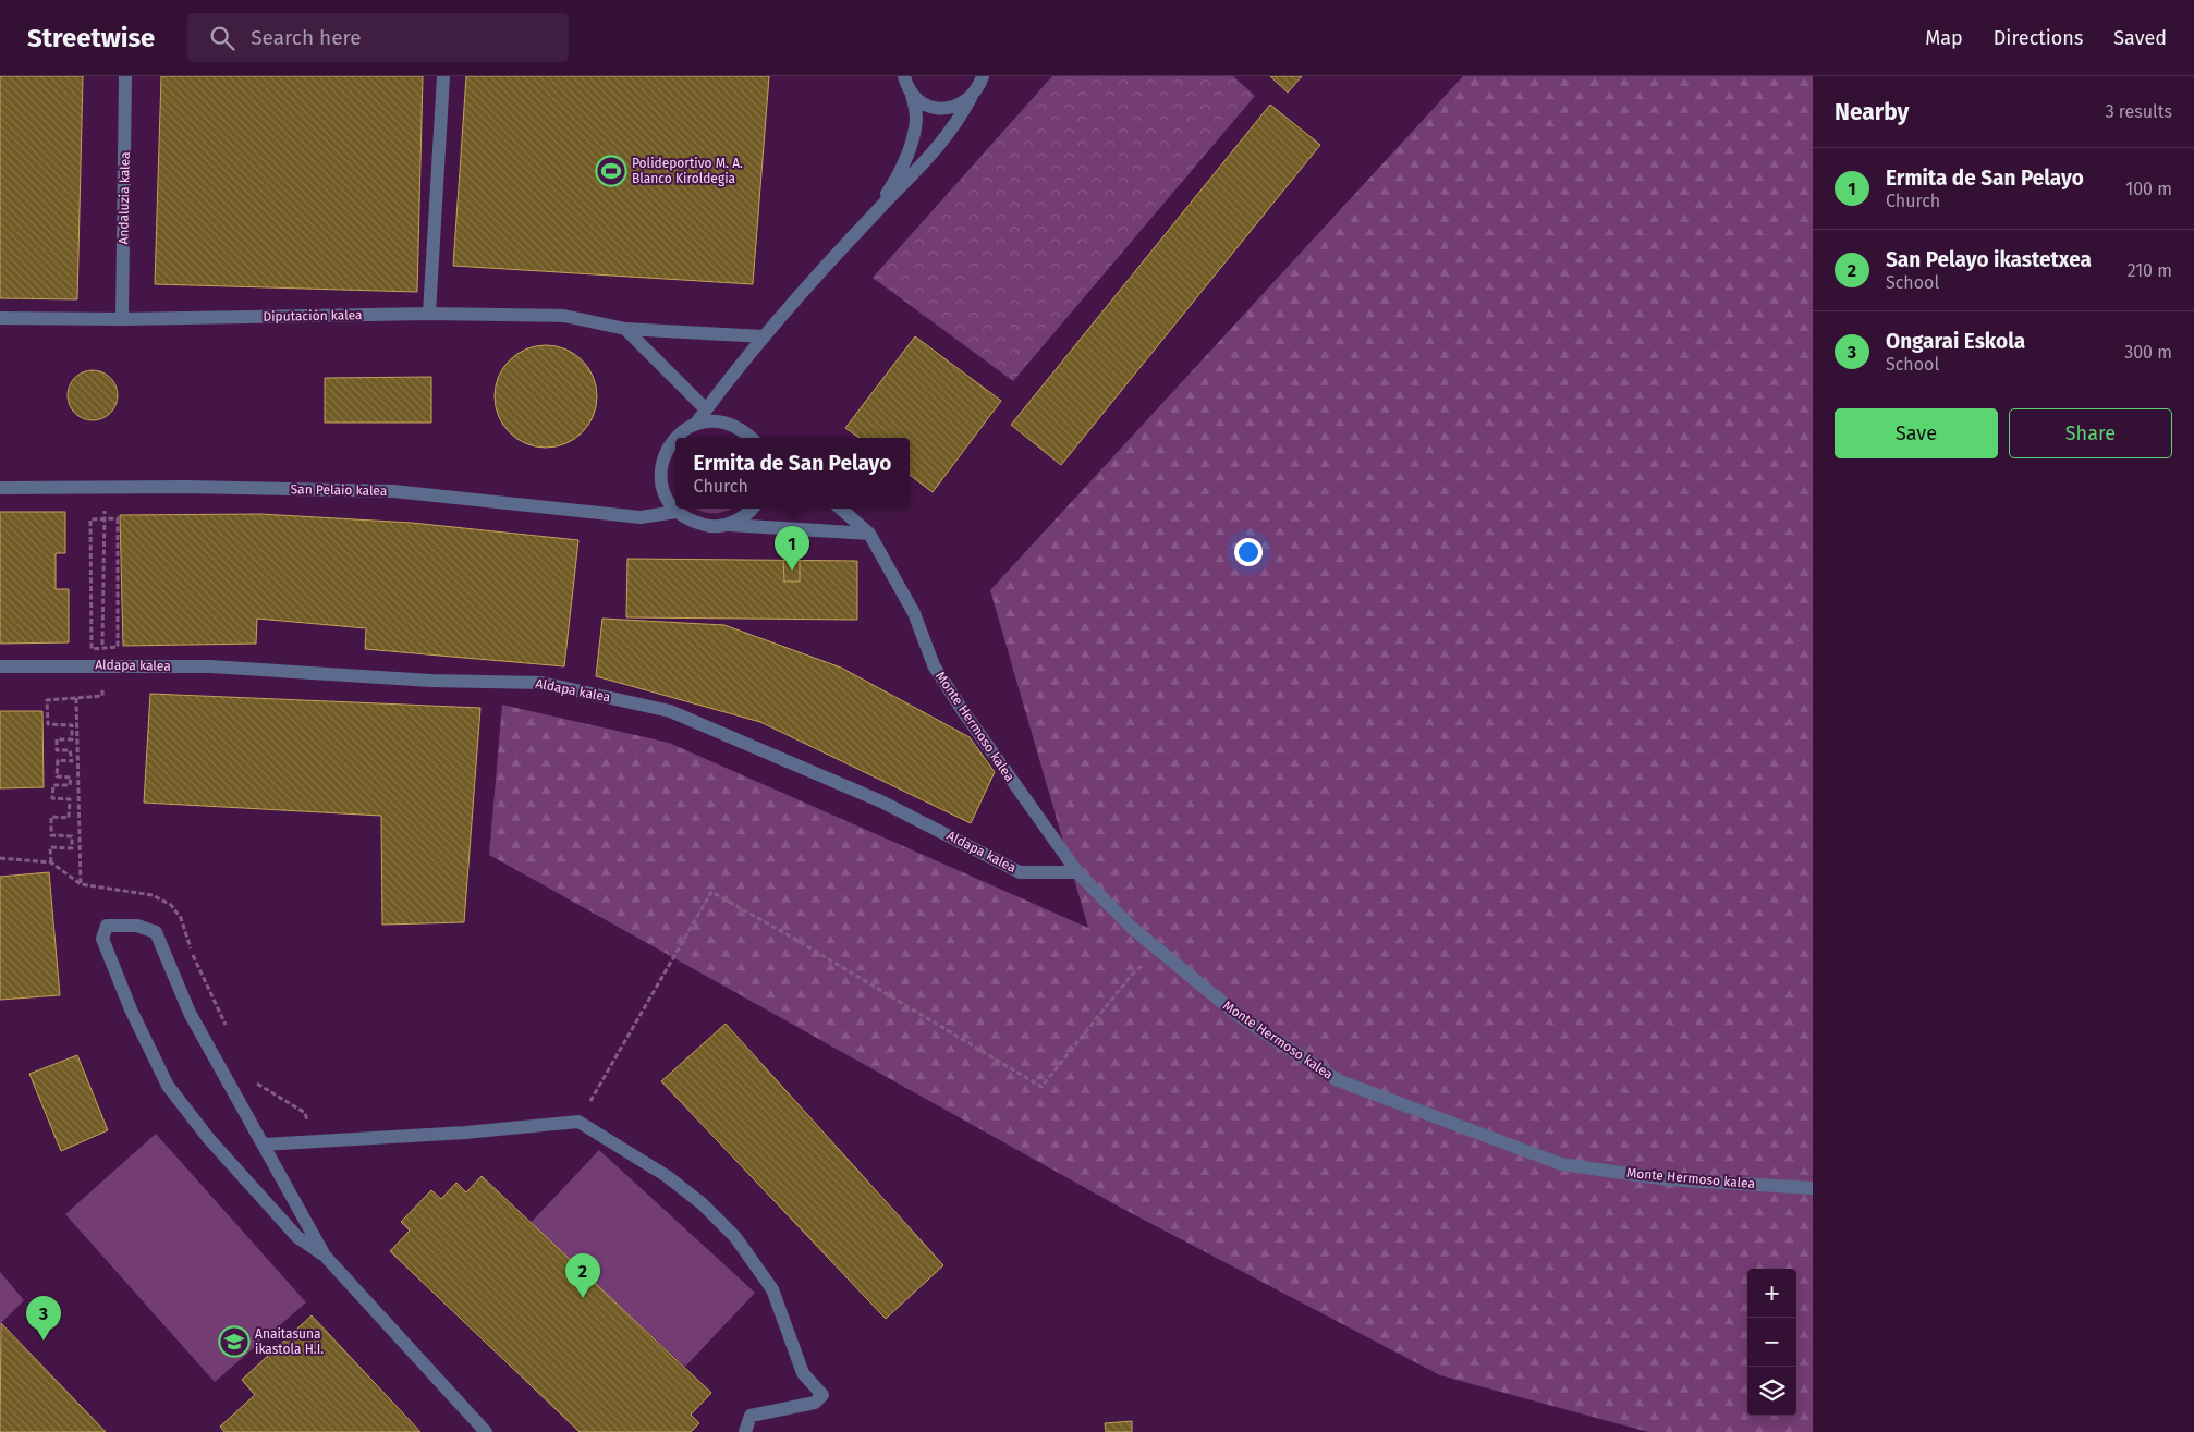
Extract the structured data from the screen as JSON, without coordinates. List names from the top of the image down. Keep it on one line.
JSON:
{"streets":{"street":["Andaluzia kalea","Diputación kalea","San Pelaio kalea","Aldapa kalea","Monte Hermoso kalea"]},"crossings":[["Andaluzia kalea","Diputación kalea"],["Aldapa kalea","Monte Hermoso kalea"]],"places":{"sports":["Polideportivo M. A. Blanco Kiroldegia"],"school or university":["Anaitasuna ikastola H.I."]},"page":{"header":"Streetwise","search":"Search here","nav":["Map","Directions","Saved"],"heading":["Nearby","3 results"],"list":[{"mark":"1","name":"Ermita de San Pelayo","note":"Church","value":"100 m"},{"mark":"2","name":"San Pelayo ikastetxea","note":"School","value":"210 m"},{"mark":"3","name":"Ongarai Eskola","note":"School","value":"300 m"}],"buttons":["Save","Share"],"popup":["Ermita de San Pelayo","Church"],"pins":["1","2","3"],"map_buttons":["+","−"]}}
